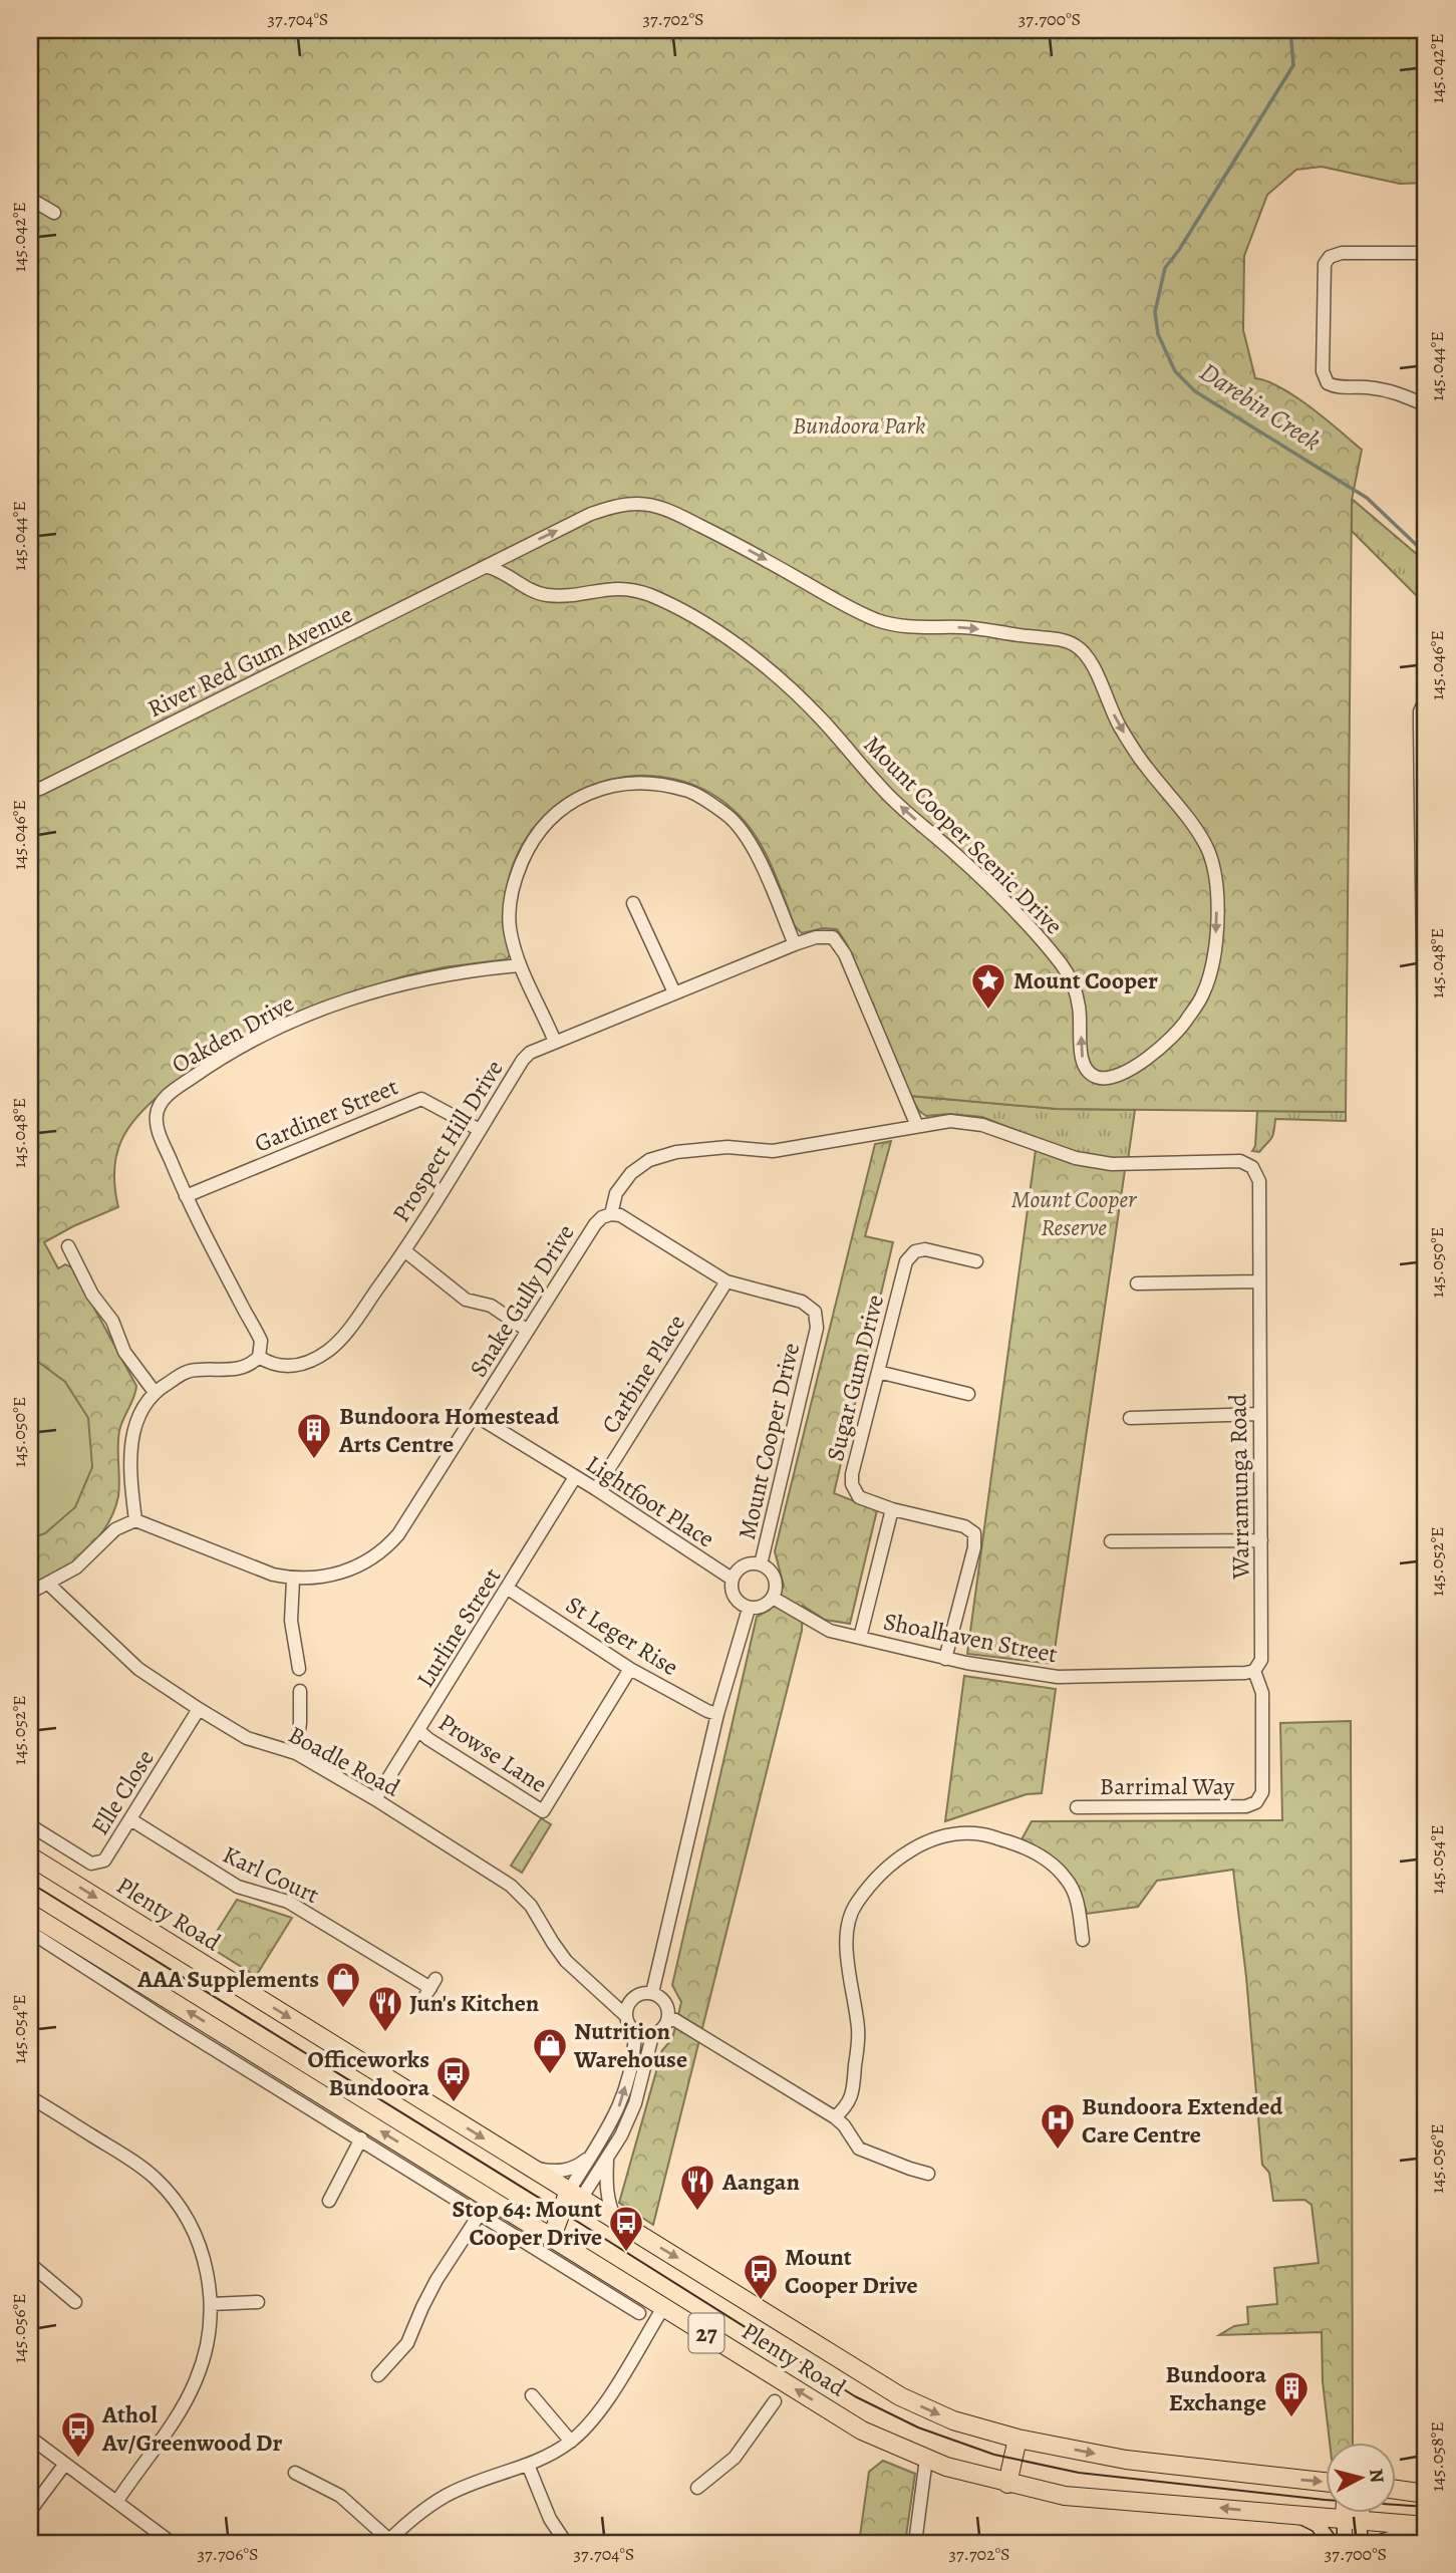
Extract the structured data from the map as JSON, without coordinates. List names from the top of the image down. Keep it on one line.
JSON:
{"streets":{"highway":["Plenty Road","27"],"street":["River Red Gum Avenue","Mount Cooper Scenic Drive","Oakden Drive","Gardiner Street","Prospect Hill Drive","Snake Gully Drive","Carbine Place","Sugar Gum Drive","Mount Cooper Drive","Warramunga Road","Lightfoot Place","Lurline Street","St Leger Rise","Shoalhaven Street","Prowse Lane","Boadle Road","Barrimal Way","Elle Close","Karl Court"]},"crossings":[["River Red Gum Avenue","Mount Cooper Scenic Drive"],["Oakden Drive","Gardiner Street"],["Oakden Drive","Prospect Hill Drive"],["Gardiner Street","Prospect Hill Drive"],["Prospect Hill Drive","Snake Gully Drive"],["Snake Gully Drive","Warramunga Road"],["Snake Gully Drive","Lightfoot Place"],["Carbine Place","Mount Cooper Drive"],["Carbine Place","Lightfoot Place"],["Sugar Gum Drive","Shoalhaven Street"],["Mount Cooper Drive","Lightfoot Place"],["Mount Cooper Drive","Shoalhaven Street"],["Warramunga Road","Shoalhaven Street"],["Warramunga Road","Barrimal Way"],["Lightfoot Place","Lurline Street"],["Lightfoot Place","Shoalhaven Street"],["Lurline Street","St Leger Rise"],["Lurline Street","Prowse Lane"],["Lurline Street","Boadle Road"],["St Leger Rise","Prowse Lane"],["Boadle Road","Elle Close"],["Elle Close","Karl Court"]],"water":["Darebin Creek"],"parks":["Bundoora Park","Mount Cooper Reserve"],"places":{"place":["Mount Cooper"],"building":["Bundoora Homestead Arts Centre","Bundoora Exchange"],"shop":["AAA Supplements","Nutrition Warehouse"],"restaurant":["Jun's Kitchen","Aangan"],"bus stop":["Officeworks Bundoora","Stop 64: Mount Cooper Drive","Mount Cooper Drive","Athol Av/Greenwood Dr"],"hospital":["Bundoora Extended Care Centre"]},"north":"right","coordinates":["37.704°S","37.702°S","37.700°S","145.042°E","145.044°E","145.046°E","145.048°E","145.050°E","145.052°E","145.054°E","145.056°E","145.058°E","37.706°S"]}
